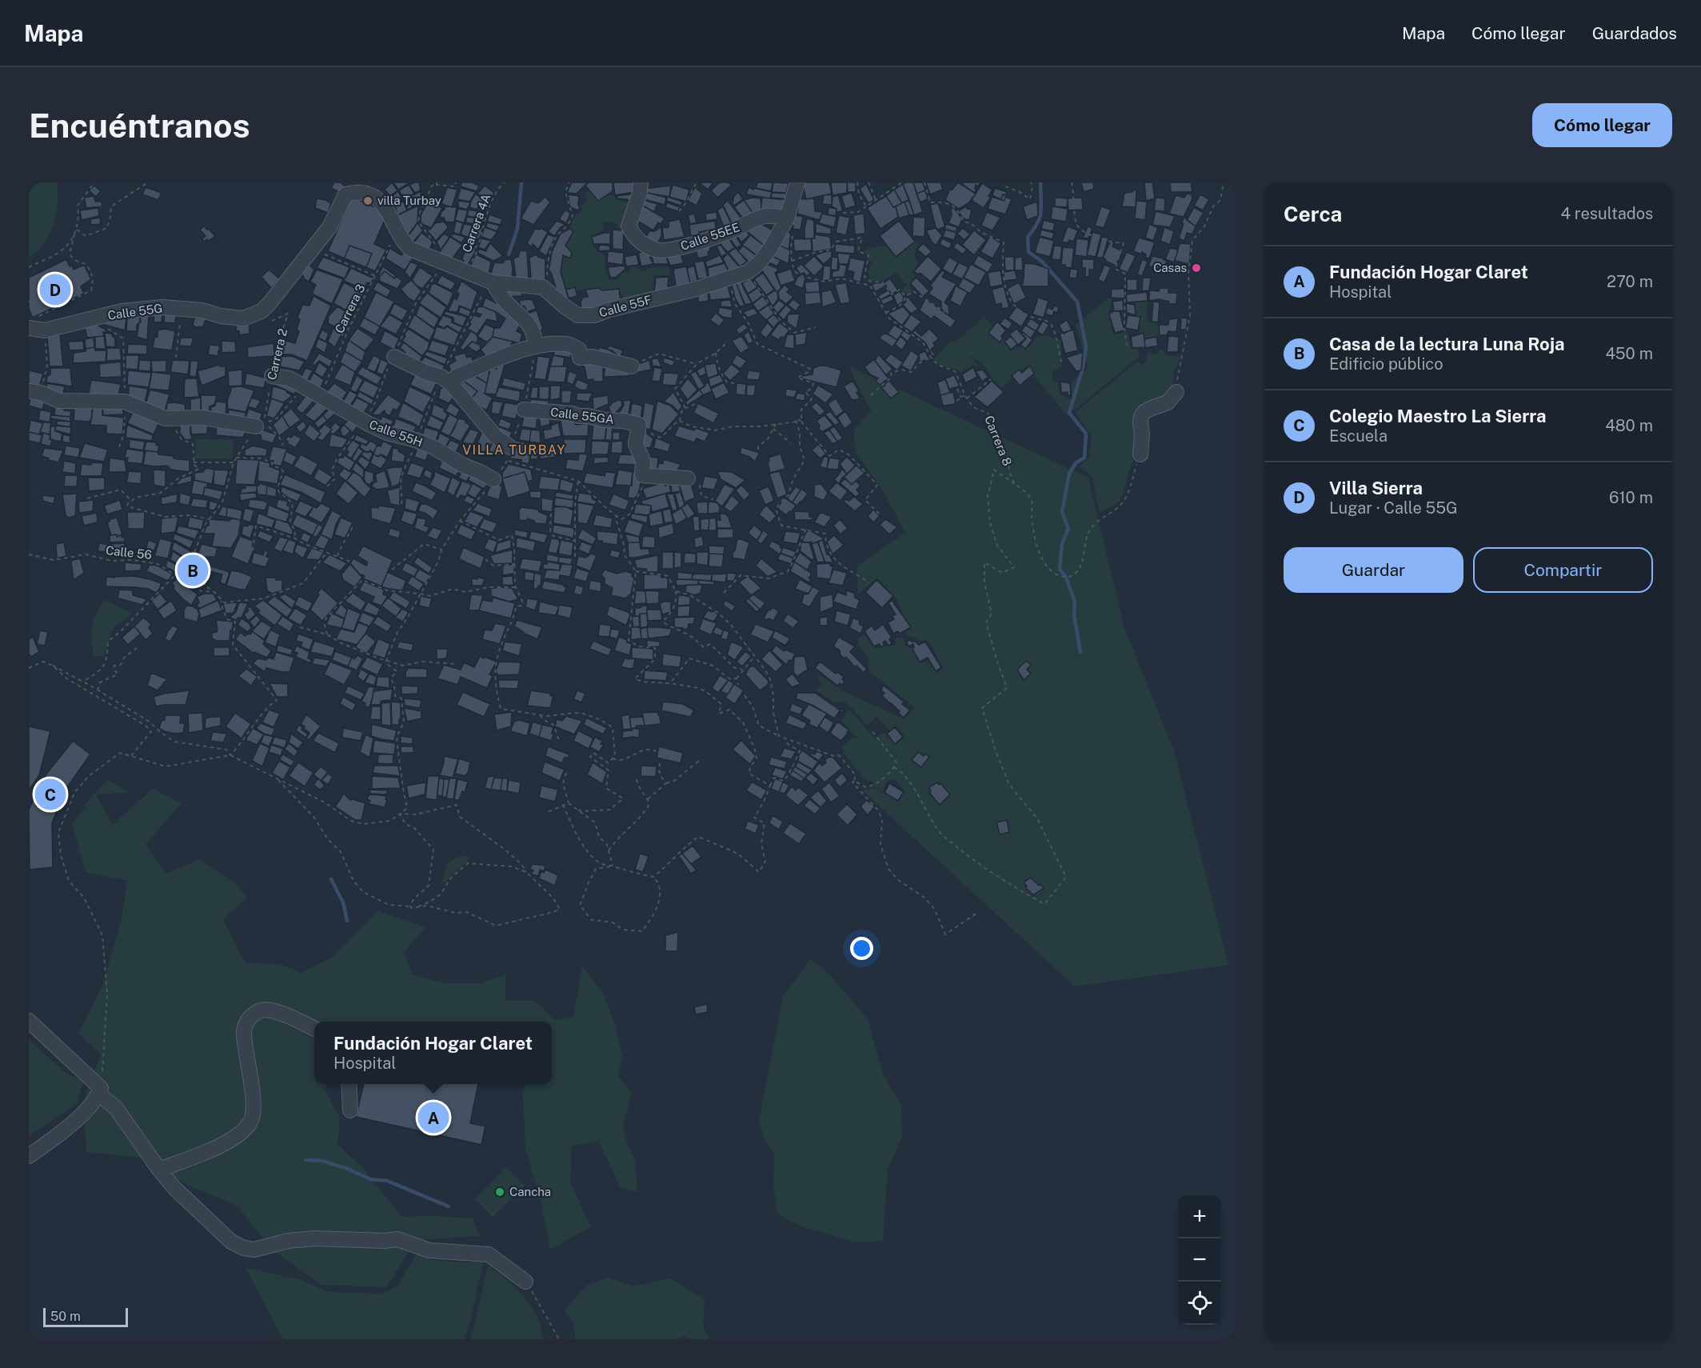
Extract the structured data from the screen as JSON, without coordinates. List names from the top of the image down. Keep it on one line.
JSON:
{"streets":{"street":["Calle 55EE","Calle 55F","Calle 55G","Calle 55GA","Calle 55H"],"path":["Carrera 4A","Carrera 3","Carrera 2","Carrera 8","Calle 56"]},"crossings":[["Carrera 4A","Calle 55F"],["Calle 55EE","Calle 55F"],["Calle 55F","Carrera 3"],["Calle 55F","Calle 55G"],["Carrera 3","Calle 55H"],["Carrera 2","Calle 55H"],["Carrera 2","Calle 56"]],"districts":["VILLA TURBAY"],"places":["villa Turbay","Casas","Cancha"],"scale_bar":"50 m","page":{"header":"Mapa","nav":["Mapa","Cómo llegar","Guardados"],"buttons":["Cómo llegar",["Guardar","Compartir"]],"title":"Encuéntranos","heading":["Cerca","4 resultados"],"list":[{"mark":"A","name":"Fundación Hogar Claret","note":"Hospital","value":"270 m"},{"mark":"B","name":"Casa de la lectura Luna Roja","note":"Edificio público","value":"450 m"},{"mark":"C","name":"Colegio Maestro La Sierra","note":"Escuela","value":"480 m"},{"mark":"D","name":"Villa Sierra","note":"Lugar · Calle 55G","value":"610 m"}],"pins":["D","B","C","A"],"popup":["Fundación Hogar Claret","Hospital"],"map_buttons":["+","−"],"scale":"50 m"}}
